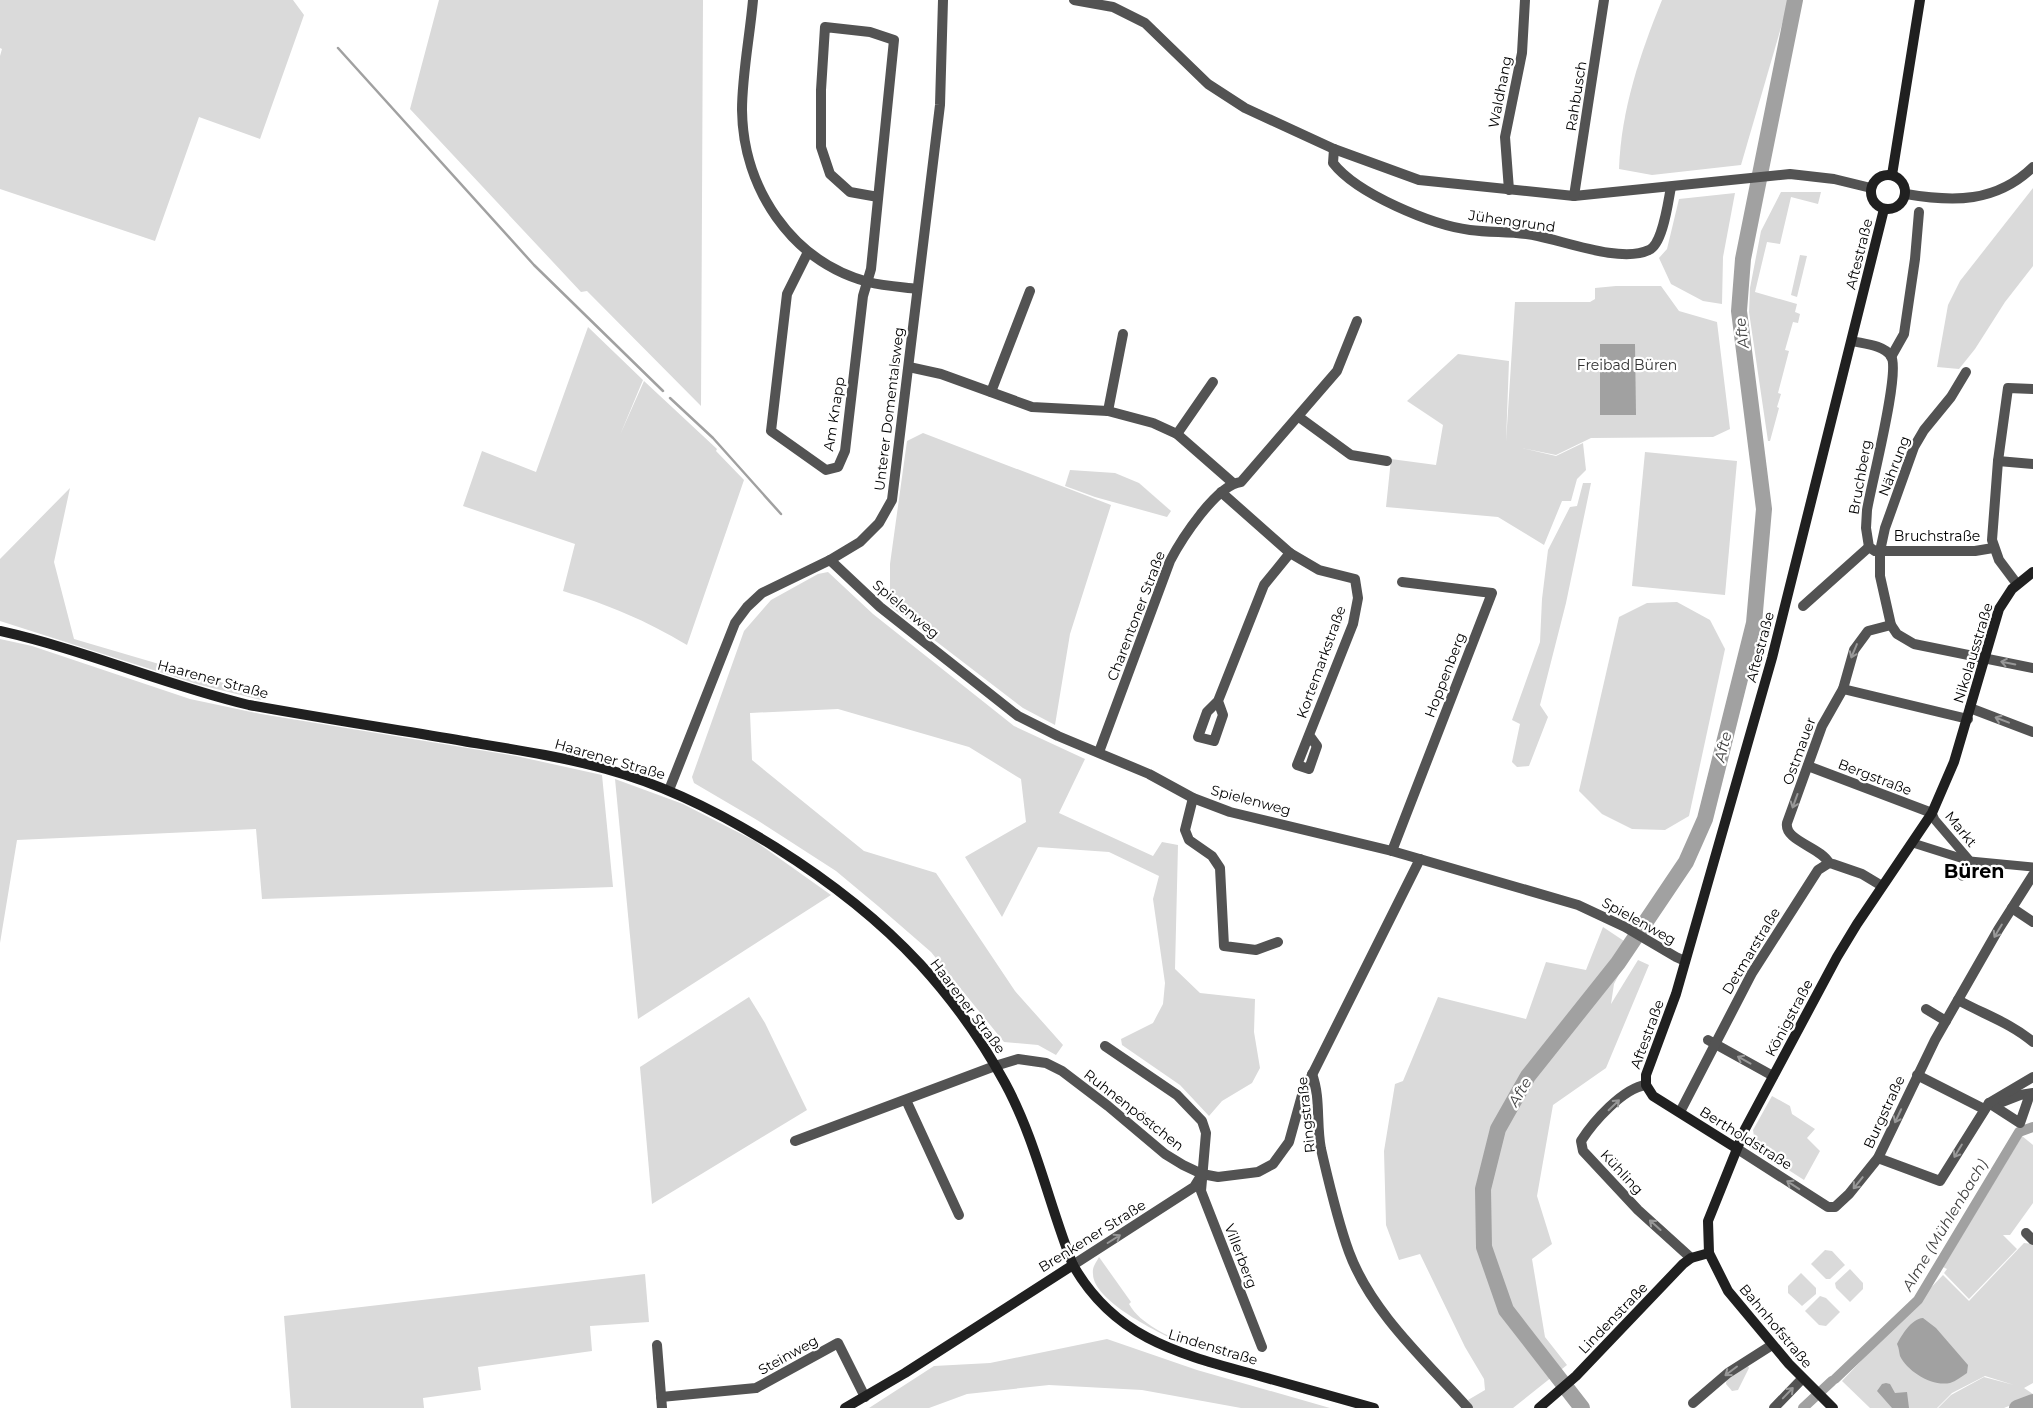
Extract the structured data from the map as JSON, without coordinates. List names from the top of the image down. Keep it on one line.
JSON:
{"streets":{"main road":["Aftestraße","Nikolausstraße","Haarener Straße","Königstraße","Bertholdstraße","Brenkener Straße","Lindenstraße","Bahnhofstraße"],"street":["Waldhang","Rahbusch","Jühengrund","Unterer Domentalsweg","Am Knapp","Nährung","Bruchberg","Bruchstraße","Spielenweg","Charentoner Straße","Kortemarkstraße","Hoppenberg","Ostmauer","Bergstraße","Markt","Detmarstraße","Ruhnenpöstchen","Burgstraße","Ringstraße","Kühling","Villerberg","Steinweg"]},"crossings":[["Waldhang","Jühengrund"],["Rahbusch","Jühengrund"],["Jühengrund","Aftestraße"],["Aftestraße","Spielenweg"],["Aftestraße","Bertholdstraße"],["Aftestraße","Kühling"],["Unterer Domentalsweg","Spielenweg"],["Unterer Domentalsweg","Haarener Straße"],["Nährung","Bruchstraße"],["Spielenweg","Charentoner Straße"],["Spielenweg","Hoppenberg"],["Spielenweg","Ringstraße"],["Charentoner Straße","Kortemarkstraße"],["Nikolausstraße","Bergstraße"],["Nikolausstraße","Markt"],["Nikolausstraße","Königstraße"],["Haarener Straße","Ruhnenpöstchen"],["Haarener Straße","Brenkener Straße"],["Haarener Straße","Lindenstraße"],["Ostmauer","Bergstraße"],["Ostmauer","Detmarstraße"],["Bergstraße","Markt"],["Bergstraße","Königstraße"],["Markt","Königstraße"],["Detmarstraße","Bertholdstraße"],["Königstraße","Bertholdstraße"],["Königstraße","Lindenstraße"],["Königstraße","Bahnhofstraße"],["Ruhnenpöstchen","Brenkener Straße"],["Ruhnenpöstchen","Villerberg"],["Burgstraße","Bertholdstraße"],["Bertholdstraße","Kühling"],["Kühling","Lindenstraße"],["Brenkener Straße","Villerberg"],["Brenkener Straße","Lindenstraße"],["Brenkener Straße","Steinweg"],["Lindenstraße","Bahnhofstraße"]],"one_way":["Burgstraße","Bertholdstraße","Brenkener Straße"],"districts":["Büren"],"water":["Afte","Alme (Mühlenbach)"],"parks":["Freibad Büren"]}
